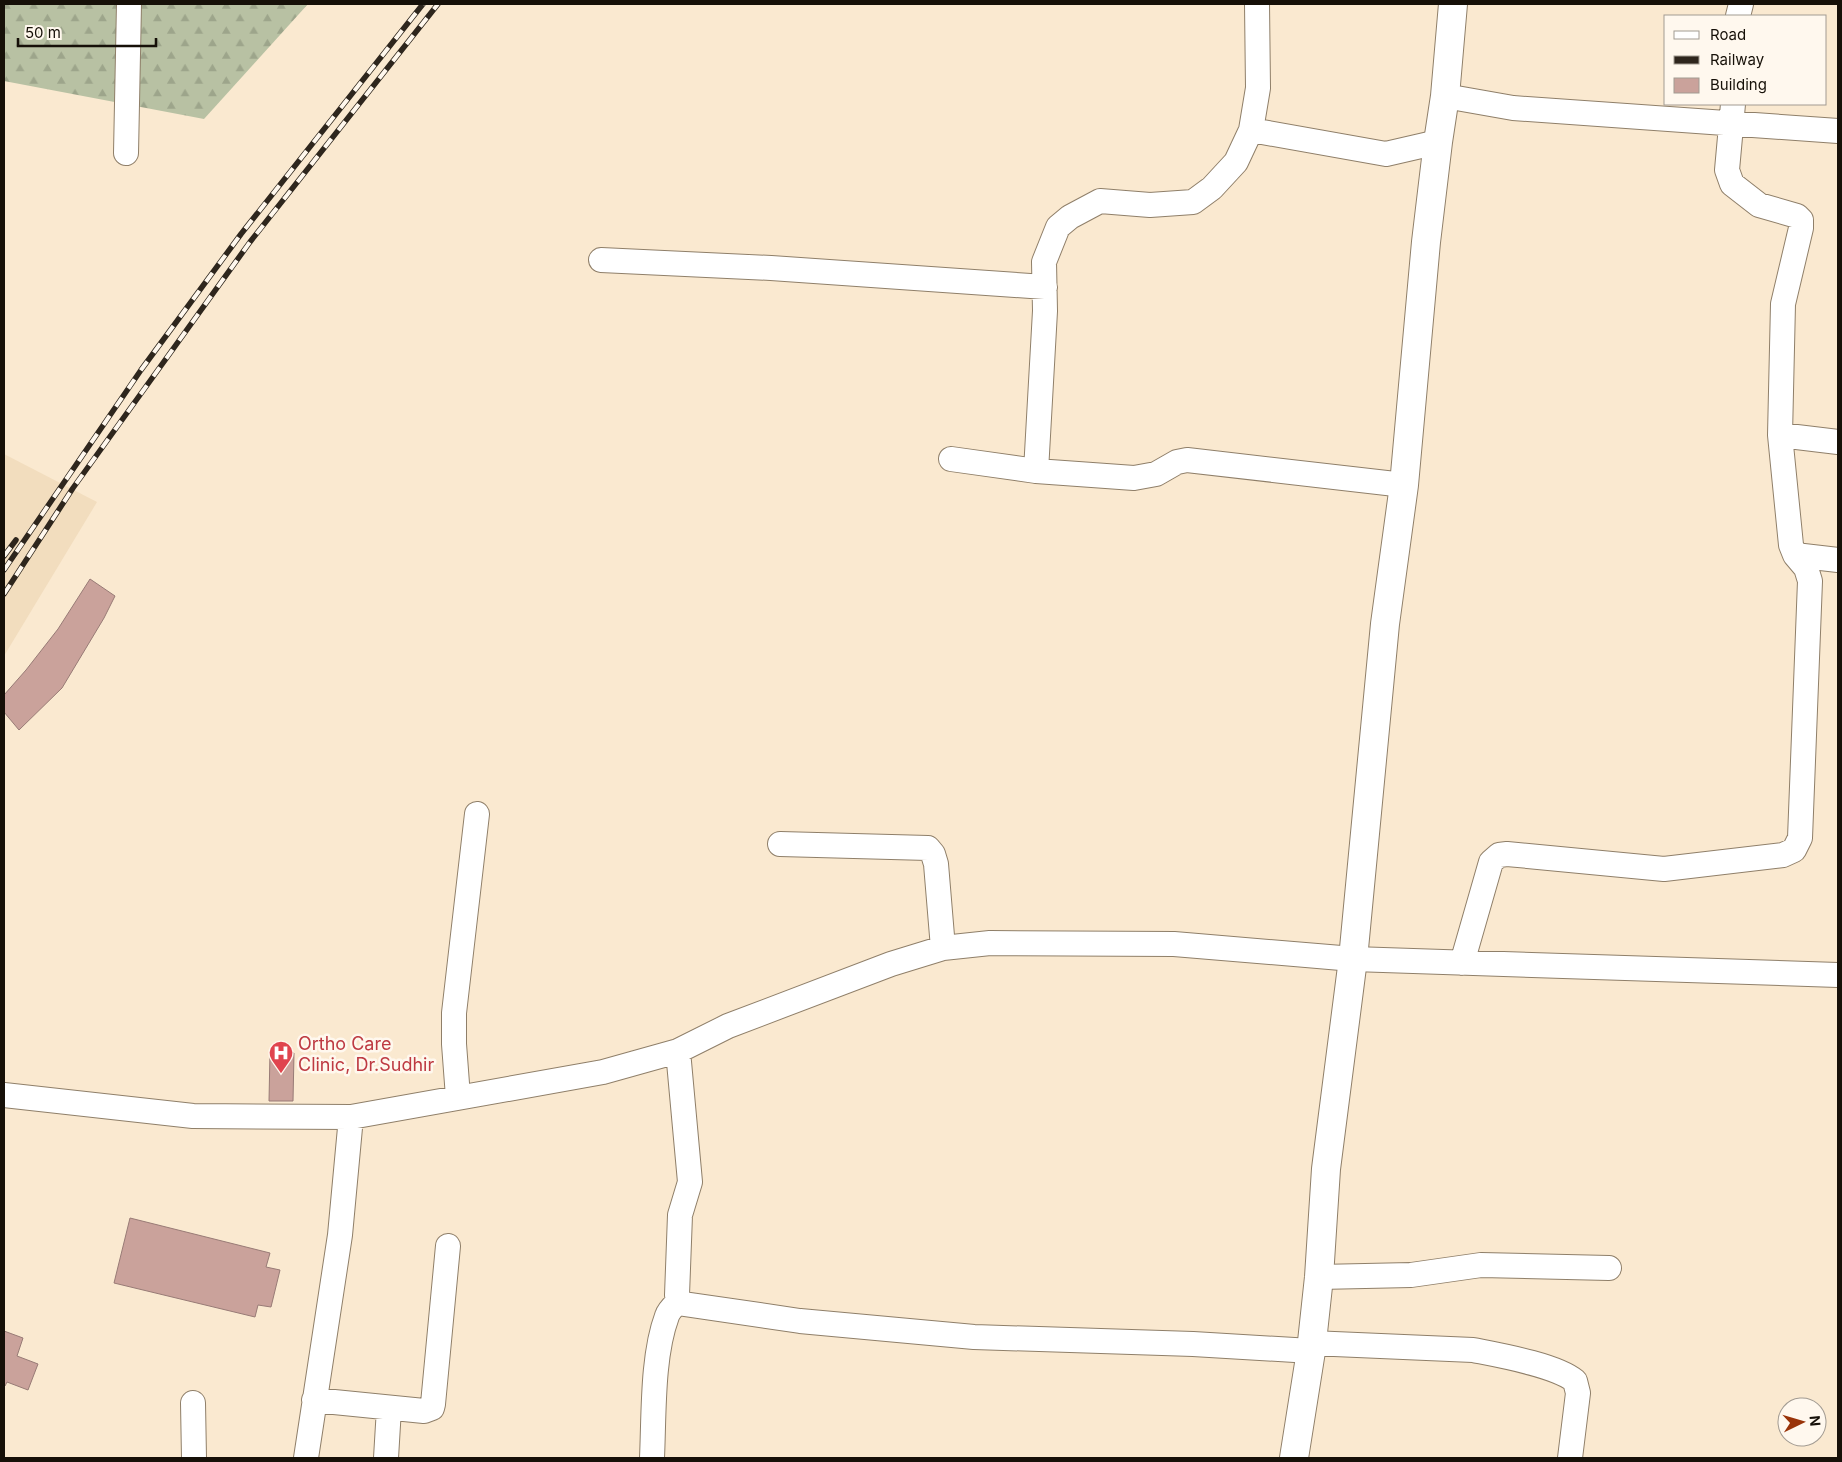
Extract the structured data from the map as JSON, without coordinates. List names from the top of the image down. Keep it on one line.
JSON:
{"places":{"hospital":["Ortho Care Clinic, Dr.Sudhir"]},"legend":["Road","Railway","Building"],"scale_bar":"50 m","north":"right"}
